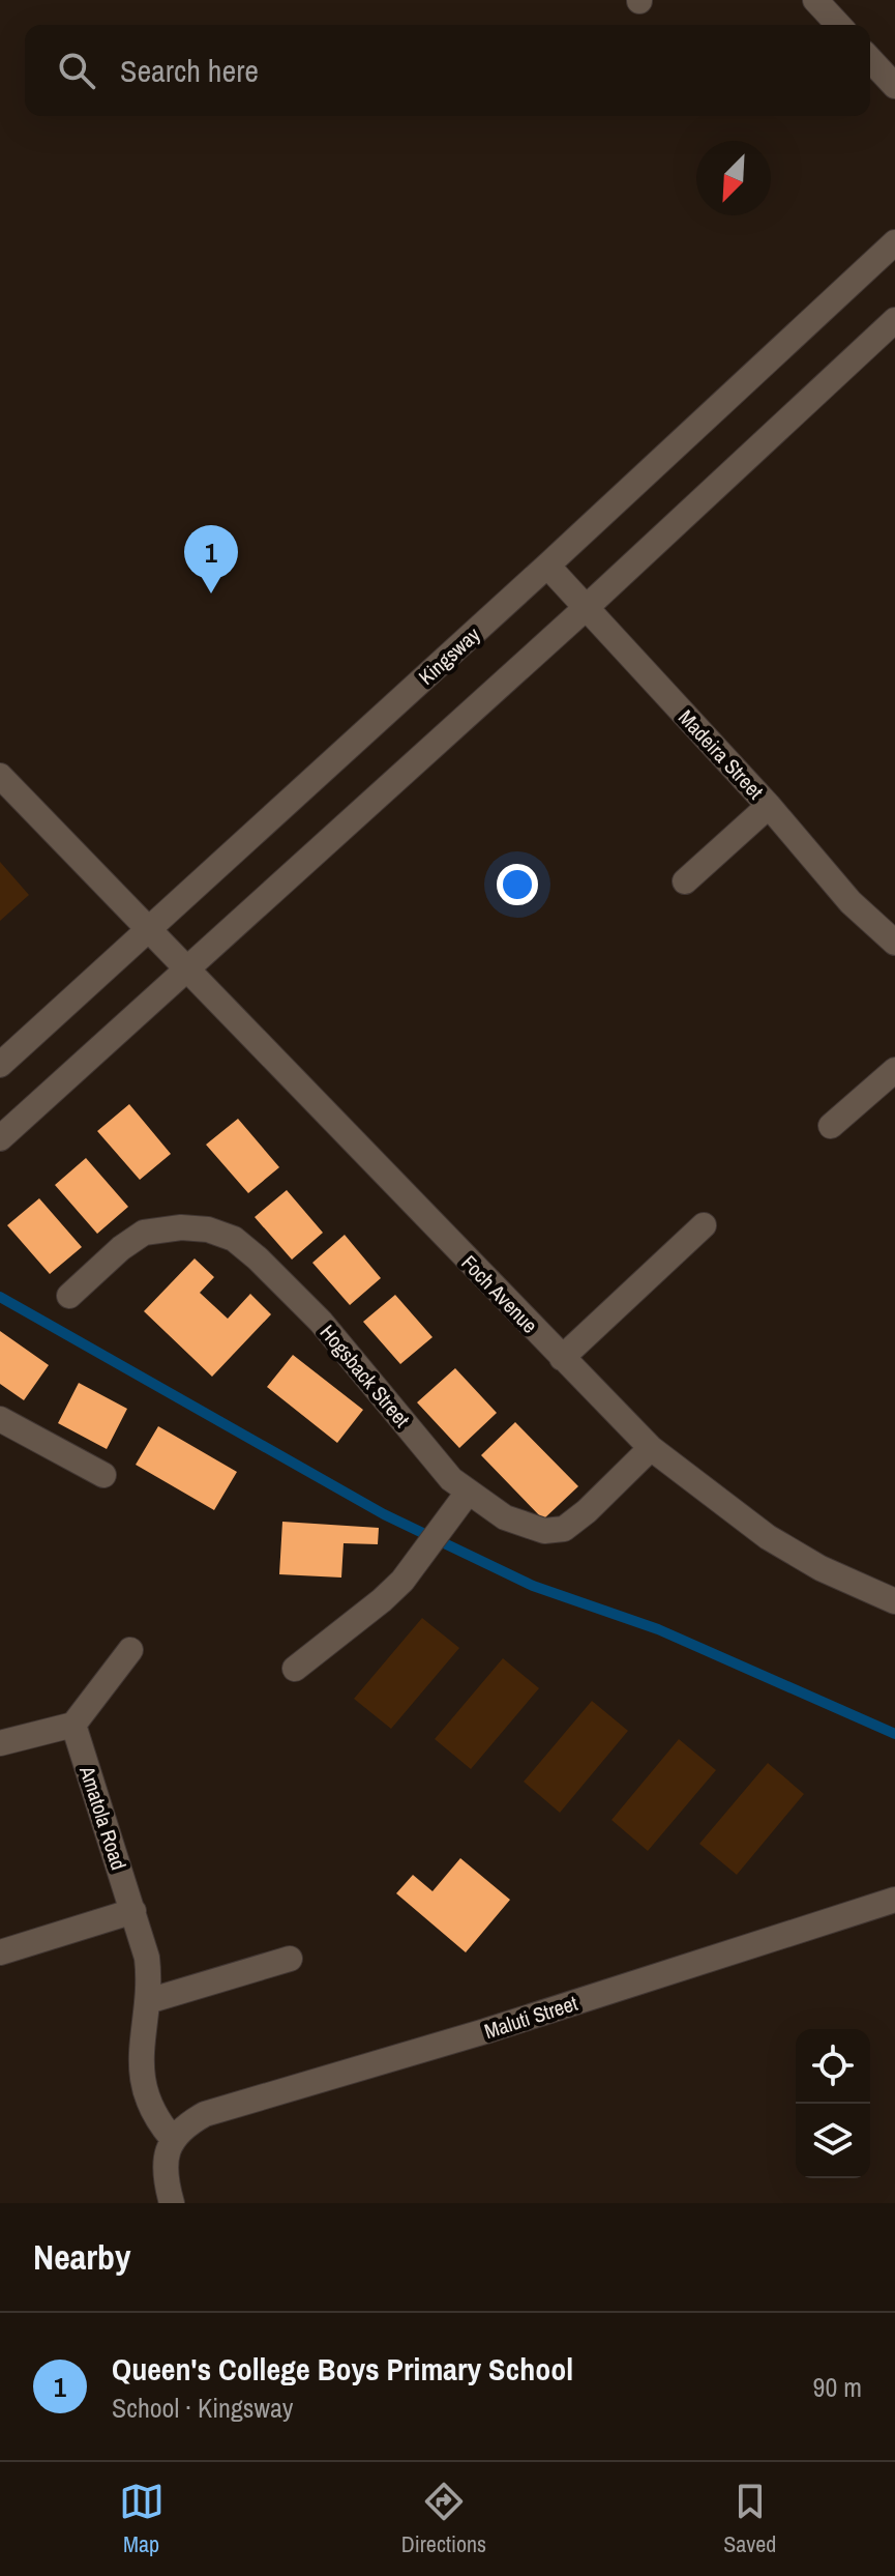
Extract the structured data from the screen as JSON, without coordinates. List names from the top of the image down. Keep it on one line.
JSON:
{"streets":{"street":["Kingsway","Madeira Street","Foch Avenue","Hogsback Street","Amatola Road","Maluti Street"]},"crossings":[["Kingsway","Madeira Street"],["Kingsway","Foch Avenue"],["Foch Avenue","Hogsback Street"],["Amatola Road","Maluti Street"]],"north":"bottom left","page":{"search":"Search here","pins":"1","heading":"Nearby","list":[{"mark":"1","name":"Queen's College Boys Primary School","note":"School · Kingsway","value":"90 m"}],"nav":["Map","Directions","Saved"]}}
